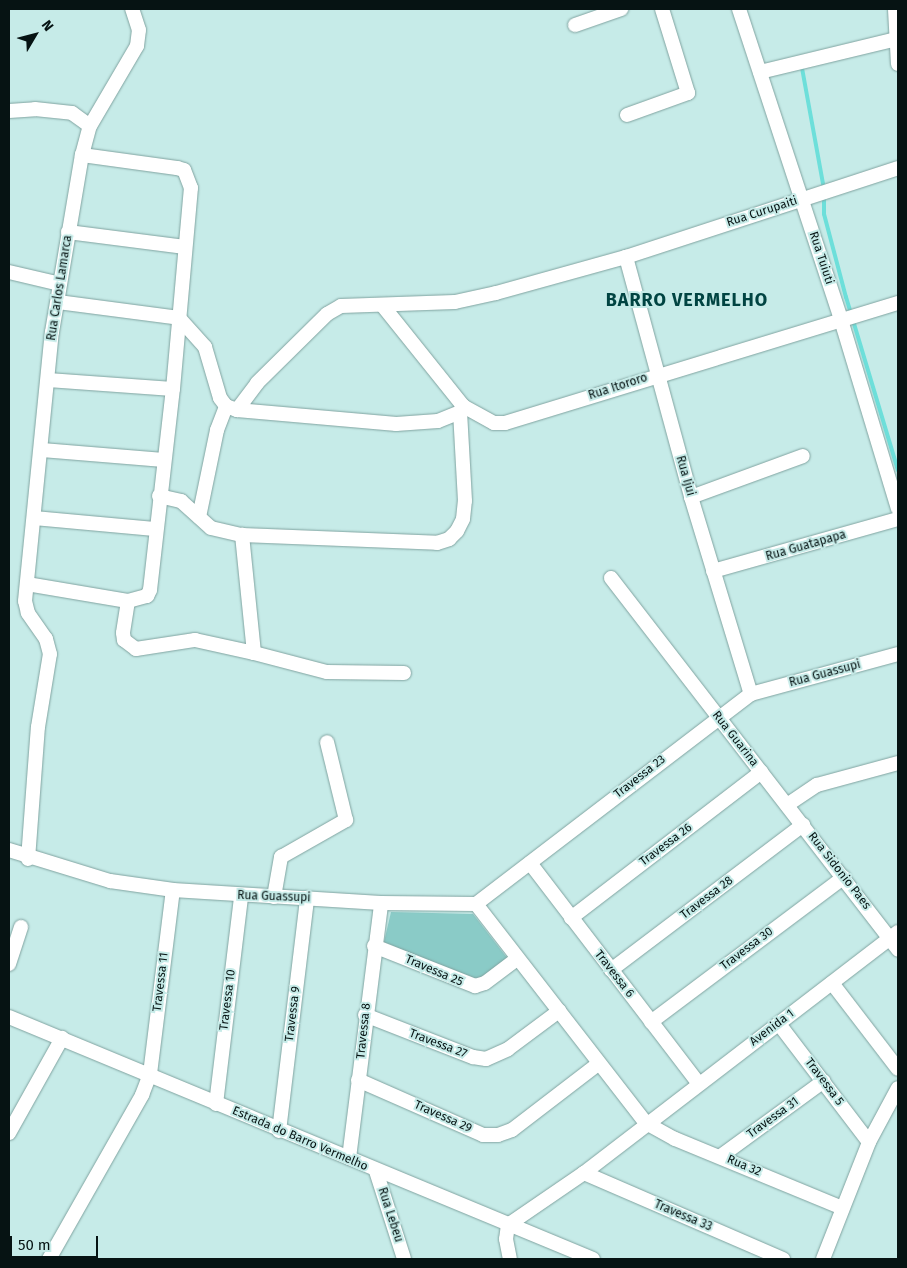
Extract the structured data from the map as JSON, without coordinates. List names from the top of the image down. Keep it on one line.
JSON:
{"streets":{"street":["Rua Curupaiti","Rua Tuiuti","Rua Carlos Lamarca","Rua Itororo","Rua Ijui","Rua Guatapapa","Rua Guassupi","Rua Guarina","Travessa 23","Travessa 26","Rua Sidonio Paes","Travessa 28","Travessa 30","Travessa 25","Travessa 6","Travessa 11","Travessa 10","Travessa 9","Avenida 1","Travessa 8","Travessa 27","Travessa 5","Travessa 29","Travessa 31","Estrada do Barro Vermelho","Rua 32","Rua Lebeu","Travessa 33"]},"crossings":[["Rua Curupaiti","Rua Tuiuti"],["Rua Curupaiti","Rua Itororo"],["Rua Curupaiti","Rua Ijui"],["Rua Tuiuti","Rua Itororo"],["Rua Carlos Lamarca","Rua Guassupi"],["Rua Itororo","Rua Ijui"],["Rua Ijui","Rua Guatapapa"],["Rua Ijui","Rua Guassupi"],["Rua Ijui","Travessa 23"],["Rua Guassupi","Travessa 23"],["Rua Guassupi","Travessa 11"],["Rua Guassupi","Travessa 10"],["Rua Guassupi","Travessa 9"],["Rua Guassupi","Travessa 8"],["Rua Guarina","Travessa 23"],["Rua Guarina","Travessa 26"],["Rua Guarina","Rua Sidonio Paes"],["Travessa 23","Travessa 6"],["Travessa 26","Travessa 6"],["Rua Sidonio Paes","Travessa 28"],["Rua Sidonio Paes","Travessa 30"],["Rua Sidonio Paes","Avenida 1"],["Travessa 28","Travessa 6"],["Travessa 30","Travessa 6"],["Travessa 25","Travessa 8"],["Travessa 6","Avenida 1"],["Travessa 11","Estrada do Barro Vermelho"],["Travessa 10","Estrada do Barro Vermelho"],["Travessa 9","Estrada do Barro Vermelho"],["Avenida 1","Travessa 5"],["Avenida 1","Estrada do Barro Vermelho"],["Avenida 1","Rua 32"],["Avenida 1","Travessa 33"],["Travessa 8","Travessa 27"],["Travessa 8","Travessa 29"],["Travessa 8","Estrada do Barro Vermelho"],["Travessa 5","Travessa 31"],["Travessa 31","Rua 32"],["Estrada do Barro Vermelho","Rua Lebeu"]],"districts":["BARRO VERMELHO"],"scale_bar":"50 m","north":"top right"}
